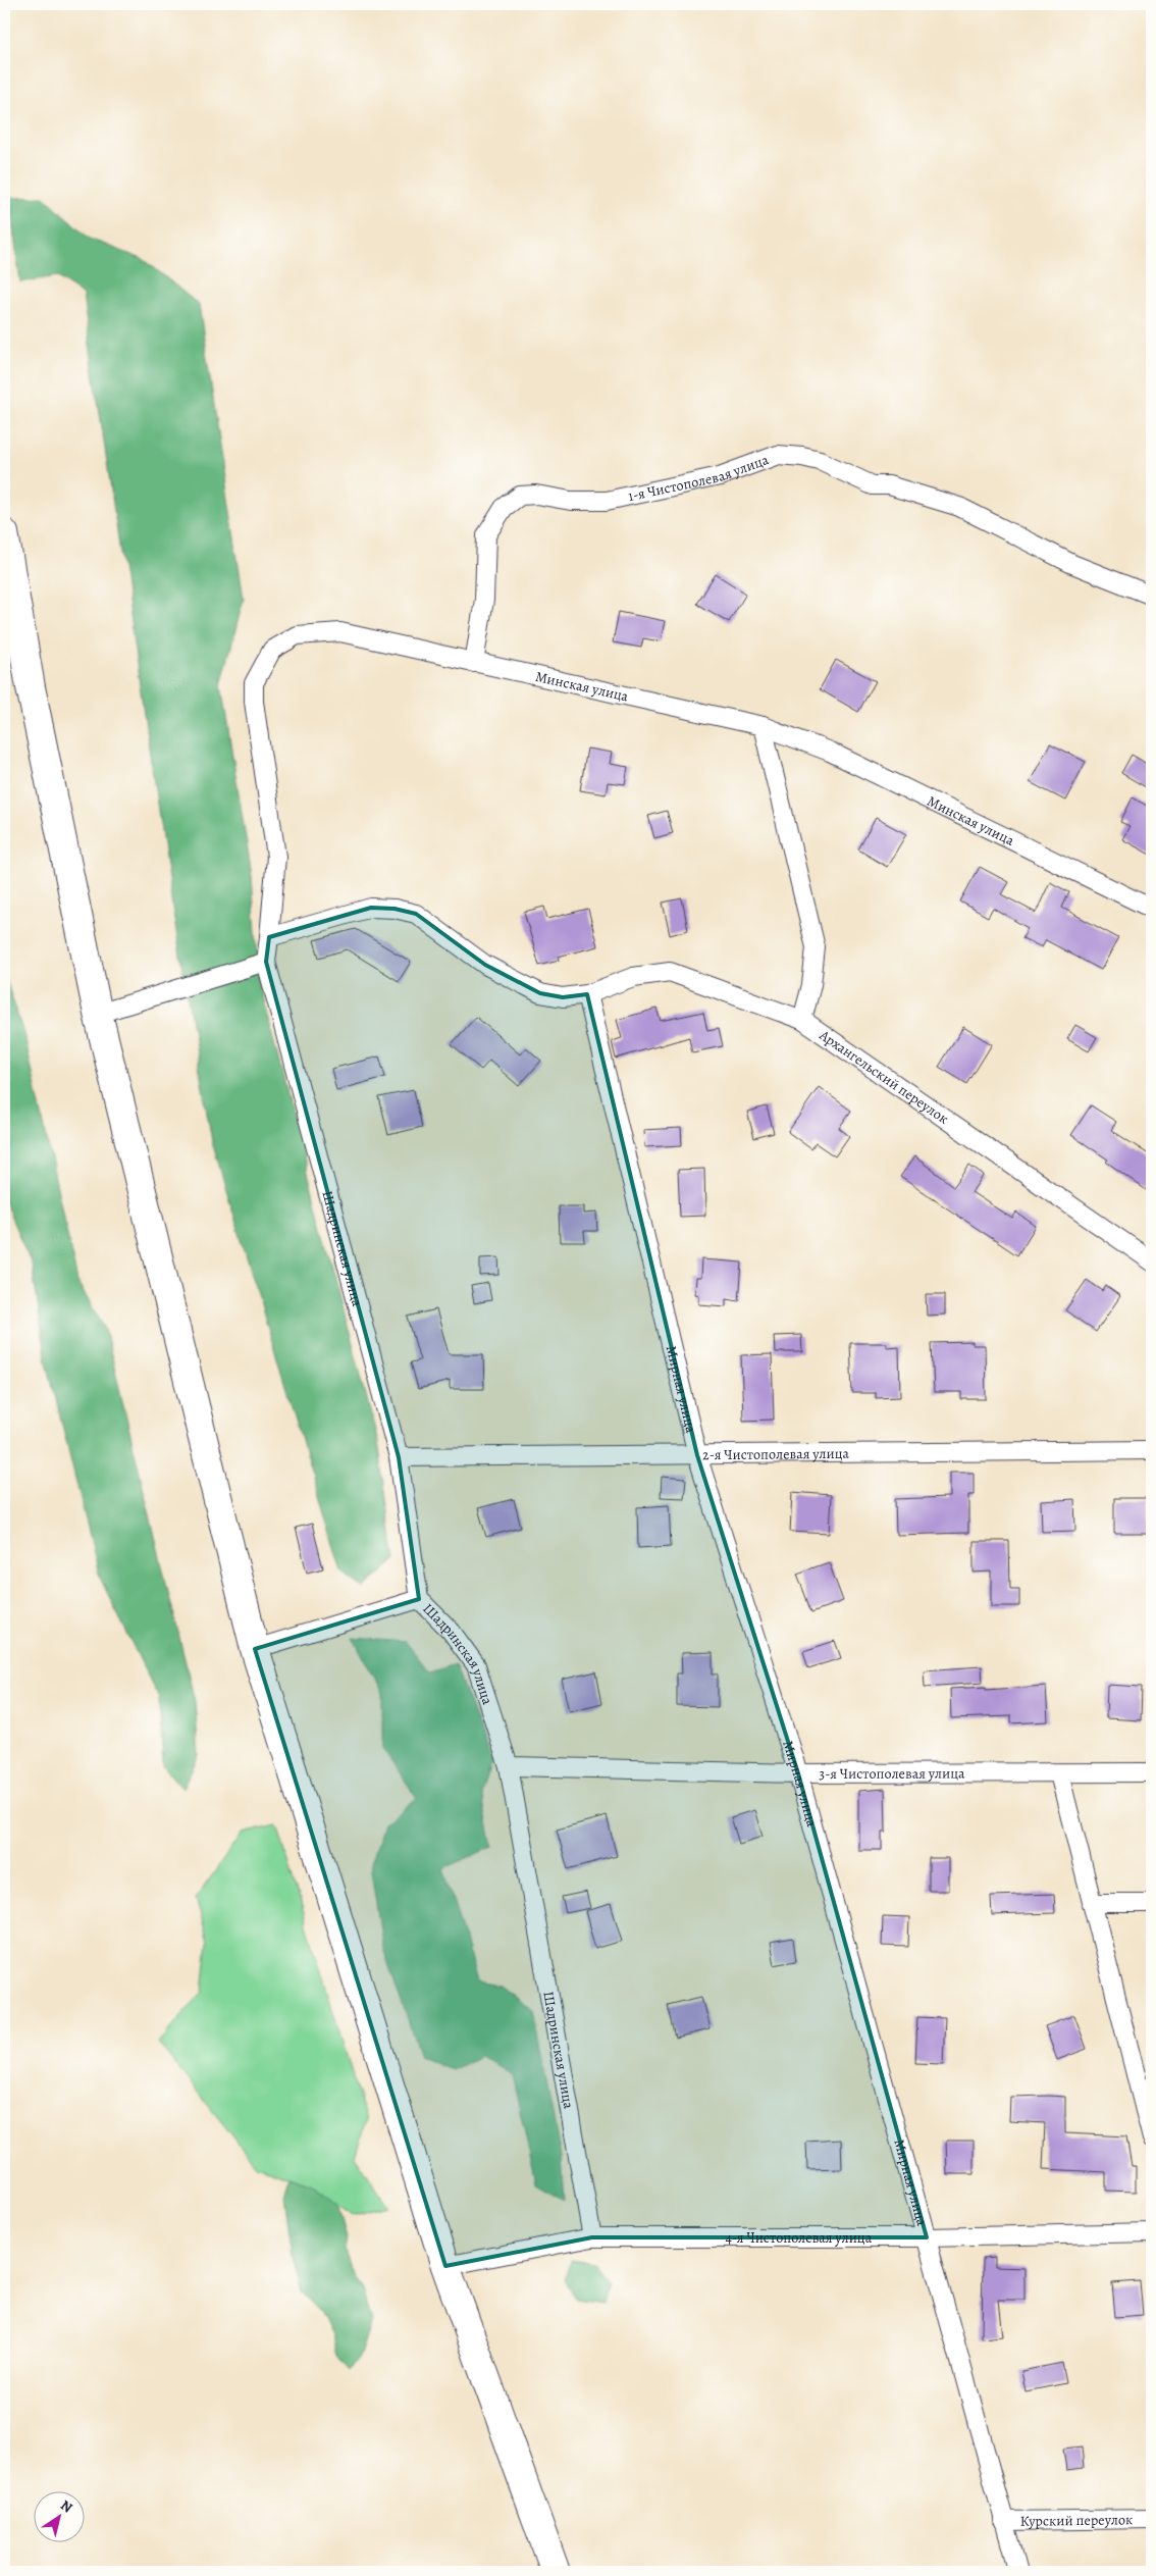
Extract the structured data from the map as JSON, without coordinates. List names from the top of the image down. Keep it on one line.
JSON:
{"streets":{"street":["1-я Чистополевая улица","Минская улица","Архангельский переулок","Шадринская улица","Мирная улица","2-я Чистополевая улица","3-я Чистополевая улица","4-я Чистополевая улица","Курский переулок"]},"crossings":[["1-я Чистополевая улица","Минская улица"],["Минская улица","Архангельский переулок"],["Минская улица","Шадринская улица"],["Архангельский переулок","Мирная улица"],["Шадринская улица","2-я Чистополевая улица"],["Шадринская улица","3-я Чистополевая улица"],["Шадринская улица","4-я Чистополевая улица"],["Мирная улица","2-я Чистополевая улица"],["Мирная улица","3-я Чистополевая улица"],["Мирная улица","4-я Чистополевая улица"],["Мирная улица","Курский переулок"]],"north":"top right"}
